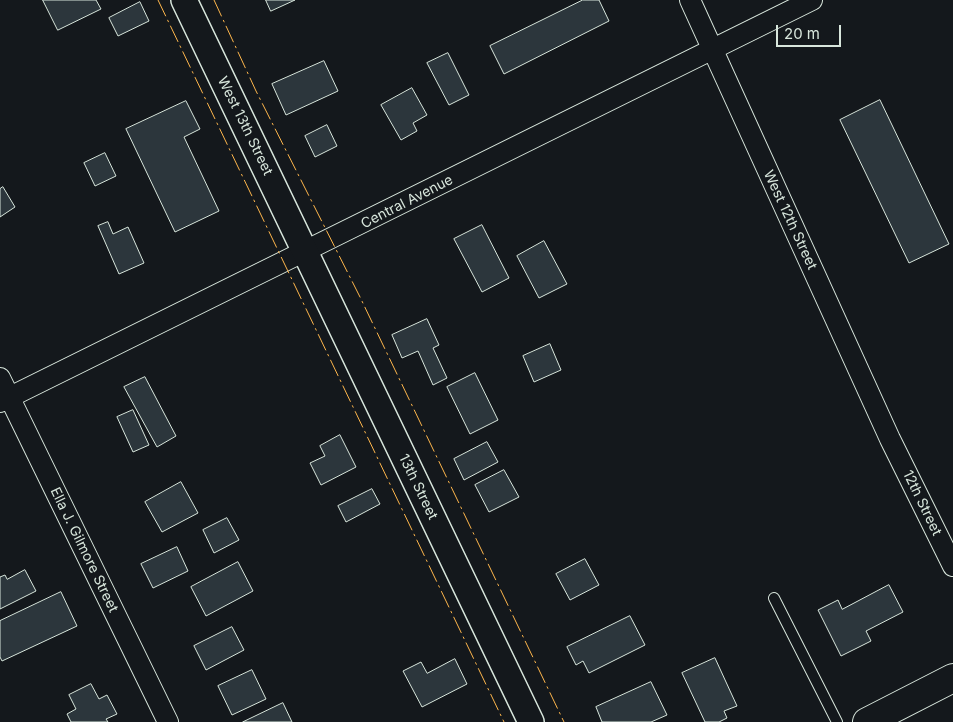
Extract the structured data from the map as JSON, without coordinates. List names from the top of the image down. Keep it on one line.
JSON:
{"streets":{"street":["West 13th Street","Central Avenue","West 12th Street","13th Street","12th Street","Ella J. Gilmore Street"]},"crossings":[["West 13th Street","Central Avenue"],["West 13th Street","13th Street"],["Central Avenue","West 12th Street"],["Central Avenue","13th Street"],["Central Avenue","Ella J. Gilmore Street"],["West 12th Street","12th Street"]],"scale_bar":"20 m"}
